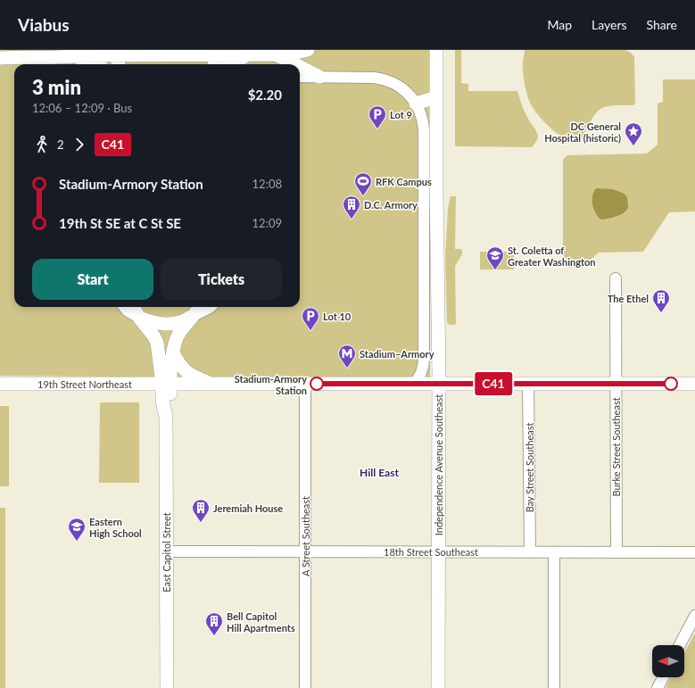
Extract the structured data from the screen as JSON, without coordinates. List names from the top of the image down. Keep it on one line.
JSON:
{"streets":{"main road":["19th Street Northeast","Independence Avenue Southeast","East Capitol Street"],"street":["Burke Street Southeast","Bay Street Southeast","A Street Southeast","18th Street Southeast"]},"crossings":[["19th Street Northeast","Burke Street Southeast"],["19th Street Northeast","Independence Avenue Southeast"],["19th Street Northeast","Bay Street Southeast"],["19th Street Northeast","A Street Southeast"],["19th Street Northeast","East Capitol Street"],["Burke Street Southeast","18th Street Southeast"],["Independence Avenue Southeast","18th Street Southeast"],["Bay Street Southeast","18th Street Southeast"],["A Street Southeast","18th Street Southeast"],["18th Street Southeast","East Capitol Street"]],"districts":["Hill East"],"places":{"parking":["Lot 9","Lot 10"],"place":["DC General Hospital (historic)"],"sports":["RFK Campus"],"building":["D.C. Armory","The Ethel","Jeremiah House","Bell Capitol Hill Apartments"],"school or university":["St. Coletta of Greater Washington","Eastern High School"],"metro station":["Stadium–Armory"],"other":["Stadium-Armory Station"]},"lines":["bus line C41"],"north":"left","page":{"header":"Viabus","nav":["Map","Layers","Share"],"on_map":"C41","heading":["3 min","12:06 – 12:09 · Bus","$2.20"],"legs":["2","C41"],"list":[{"name":"Stadium-Armory Station","value":"12:08"},{"name":"19th St SE at C St SE","value":"12:09"}],"buttons":["Start","Tickets"]}}
